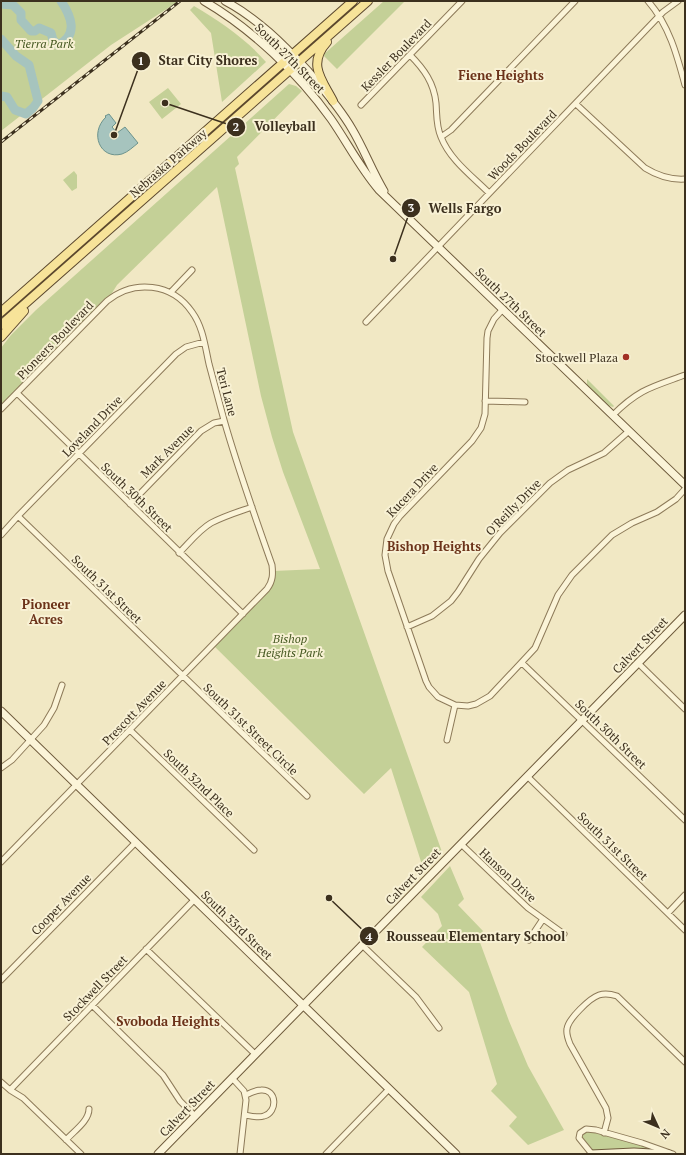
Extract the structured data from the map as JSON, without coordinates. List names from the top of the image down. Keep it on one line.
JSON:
{"streets":{"main road":["South 27th Street","Nebraska Parkway","Calvert Street","South 33rd Street"],"street":["Kessler Boulevard","Woods Boulevard","Pioneers Boulevard","Teri Lane","Loveland Drive","Mark Avenue","Kucera Drive","South 30th Street","O'Reilly Drive","South 31st Street","Prescott Avenue","South 31st Street Circle","South 32nd Place","Hanson Drive","Cooper Avenue","Stockwell Street"]},"crossings":[["South 27th Street","Woods Boulevard"],["South 27th Street","Nebraska Parkway"],["South 27th Street","Kucera Drive"],["South 27th Street","O'Reilly Drive"],["Pioneers Boulevard","Teri Lane"],["Pioneers Boulevard","South 30th Street"],["Teri Lane","Loveland Drive"],["Teri Lane","Mark Avenue"],["Teri Lane","Prescott Avenue"],["Loveland Drive","South 30th Street"],["Loveland Drive","South 31st Street"],["Mark Avenue","South 30th Street"],["Kucera Drive","O'Reilly Drive"],["South 30th Street","Calvert Street"],["South 30th Street","Prescott Avenue"],["South 31st Street","Calvert Street"],["South 31st Street","Prescott Avenue"],["South 31st Street","South 31st Street Circle"],["Calvert Street","Hanson Drive"],["Calvert Street","South 33rd Street"],["Prescott Avenue","South 31st Street Circle"],["Prescott Avenue","South 32nd Place"],["Prescott Avenue","South 33rd Street"],["Cooper Avenue","South 33rd Street"],["South 33rd Street","Stockwell Street"]],"districts":["Fiene Heights","Bishop Heights","Pioneer Acres","Svoboda Heights"],"parks":["Tierra Park","Bishop Heights Park"],"places":["Volleyball","Star City Shores","Wells Fargo","Stockwell Plaza","Rousseau Elementary School"],"north":"bottom right"}
